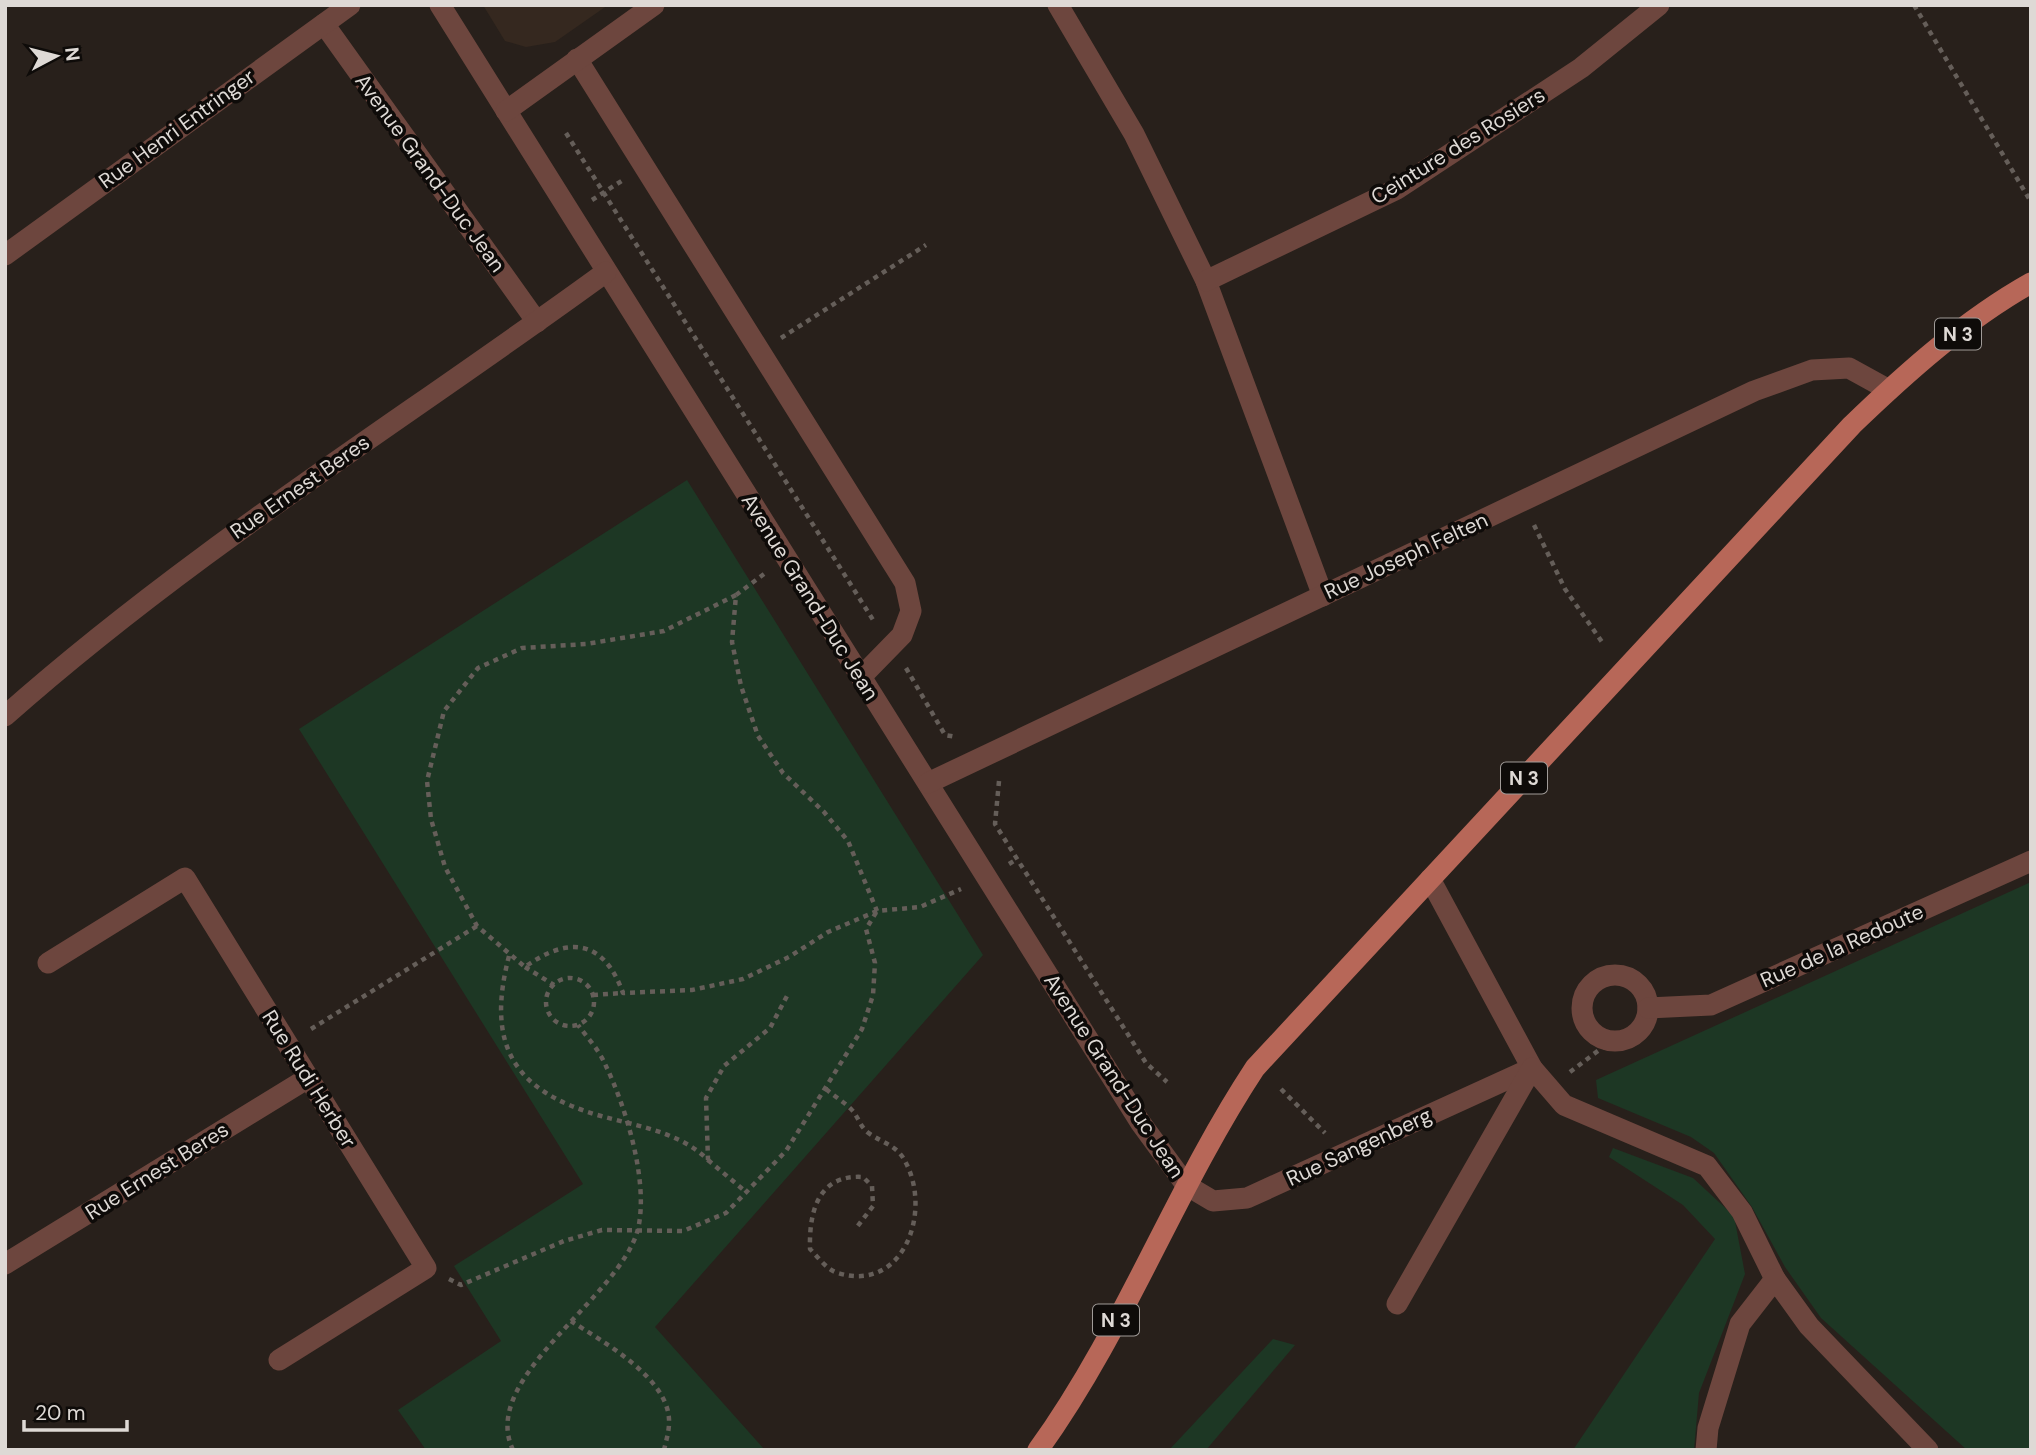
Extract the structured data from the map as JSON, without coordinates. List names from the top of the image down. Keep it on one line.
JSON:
{"streets":{"main road":["N 3"],"street":["Rue Henri Entringer","Ceinture des Rosiers","Avenue Grand-Duc Jean","Rue Ernest Beres","Rue Joseph Felten","Rue de la Redoute","Rue Rudi Herber","Rue Sangenberg"]},"crossings":[["Rue Henri Entringer","Avenue Grand-Duc Jean"],["Avenue Grand-Duc Jean","N 3"],["Avenue Grand-Duc Jean","Rue Ernest Beres"],["Avenue Grand-Duc Jean","Rue Joseph Felten"],["Avenue Grand-Duc Jean","Rue Sangenberg"],["N 3","Rue Joseph Felten"],["N 3","Rue Sangenberg"],["Rue Ernest Beres","Rue Rudi Herber"]],"scale_bar":"20 m","north":"right"}
